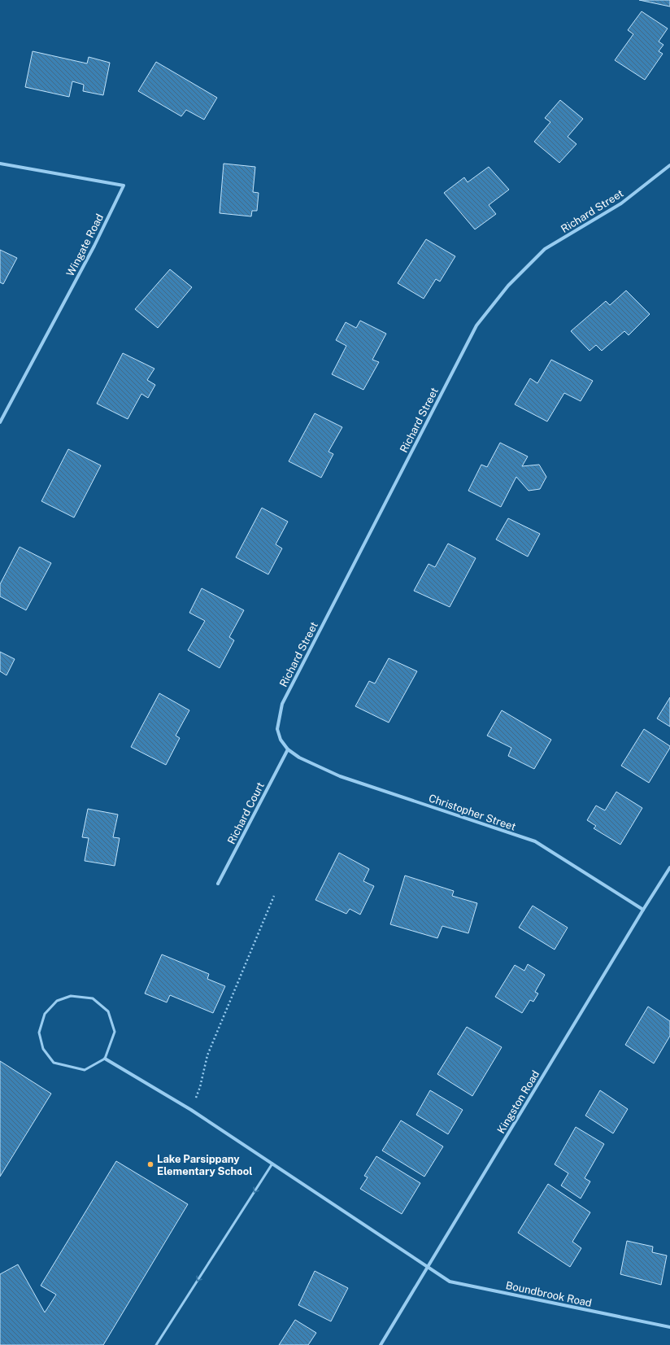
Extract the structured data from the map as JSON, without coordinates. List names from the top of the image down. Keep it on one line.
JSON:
{"streets":{"street":["Richard Street","Wingate Road","Christopher Street","Richard Court","Kingston Road","Boundbrook Road"]},"crossings":[["Richard Street","Christopher Street"],["Richard Street","Richard Court"],["Christopher Street","Richard Court"],["Christopher Street","Kingston Road"],["Kingston Road","Boundbrook Road"]],"places":["Lake Parsippany Elementary School"]}
